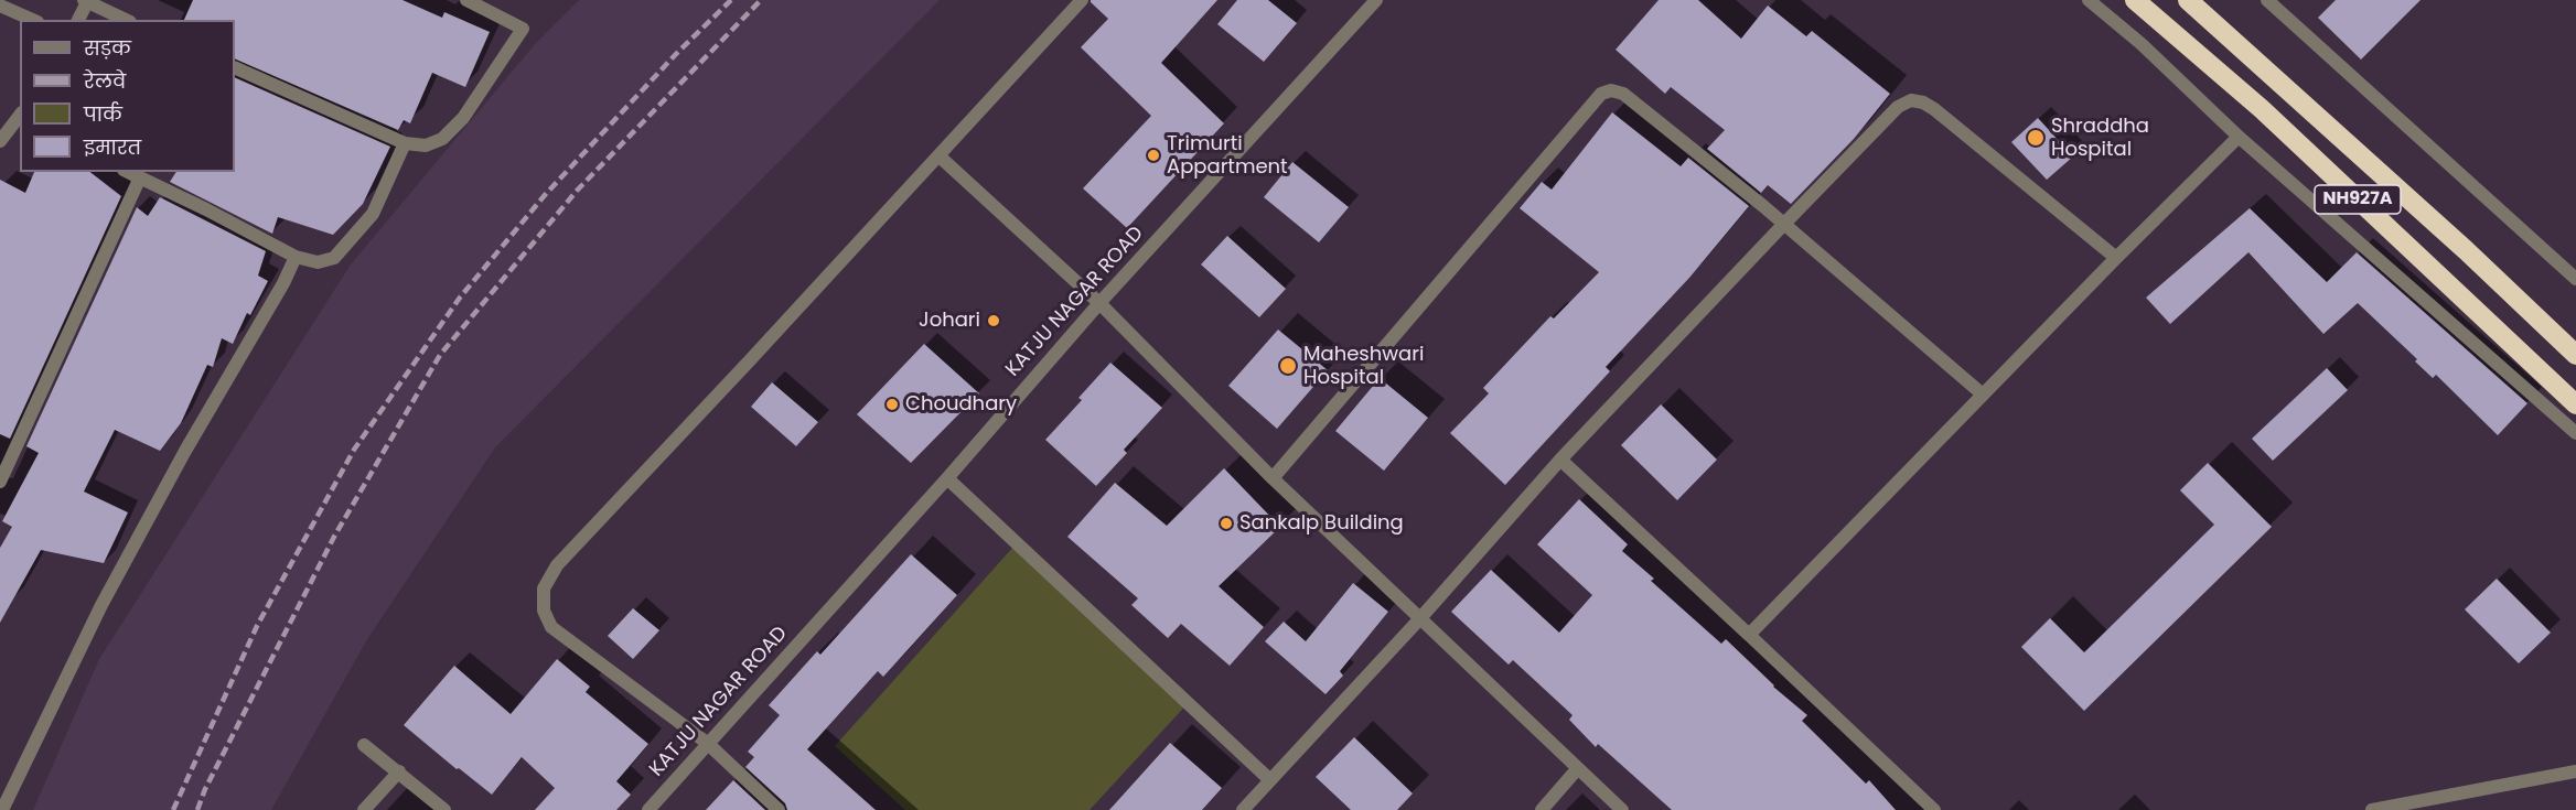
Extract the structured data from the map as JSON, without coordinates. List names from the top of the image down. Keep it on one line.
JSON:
{"streets":{"highway":["NH927A"],"street":["KATJU NAGAR ROAD"]},"places":["Shraddha Hospital","Trimurti Appartment","Johari","Maheshwari Hospital","Choudhary","Sankalp Building"],"legend":["सड़क","रेलवे","पार्क","इमारत"]}
